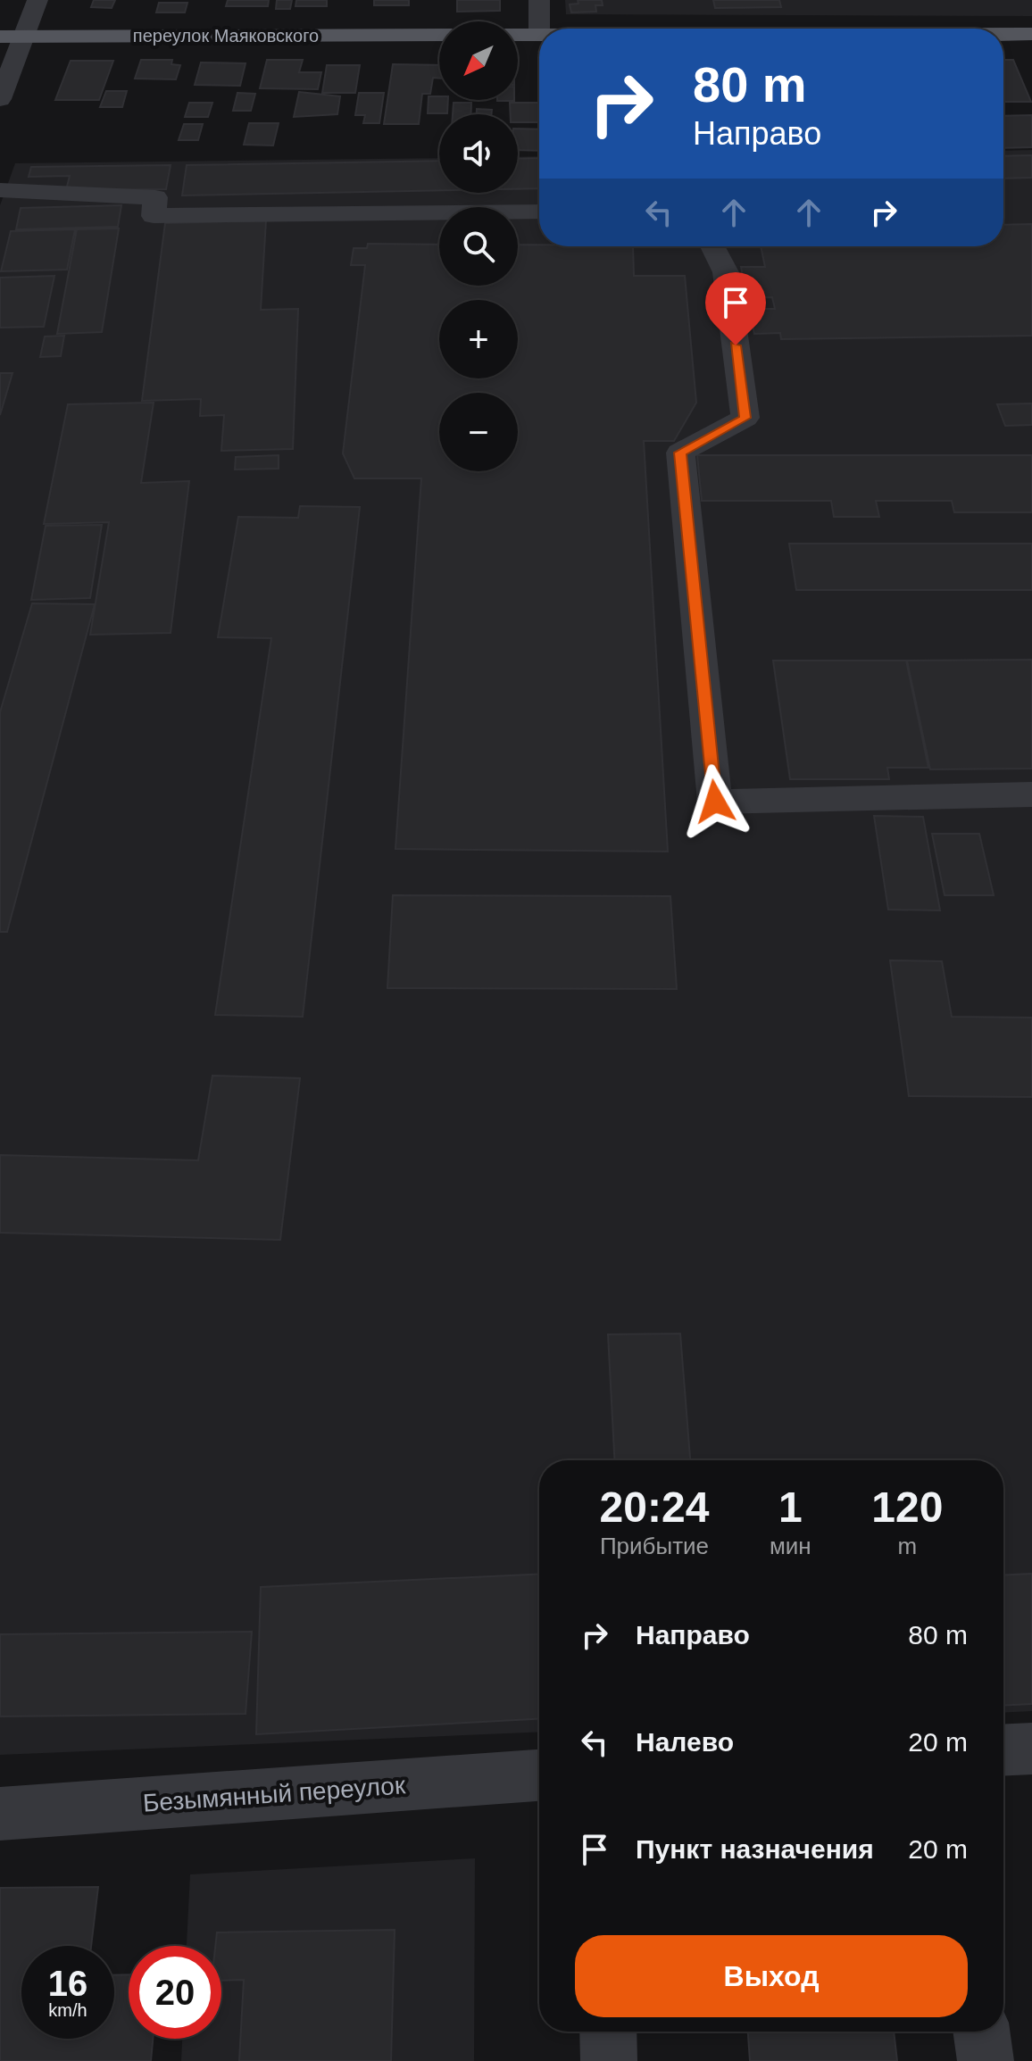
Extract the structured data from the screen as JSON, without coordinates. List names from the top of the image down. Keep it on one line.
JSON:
{"streets":{"main road":["переулок Маяковского"],"street":["Безымянный переулок"]},"north":"bottom left","page":{"map_buttons":["+","−"],"turn":["80 m","Направо"],"eta":["20:24","Прибытие","1","мин","120","m"],"list":[{"name":"Направо","value":"80 m"},{"name":"Налево","value":"20 m"},{"name":"Пункт назначения","value":"20 m"}],"buttons":"Выход","speed":"16 km/h","limit":"20"}}
